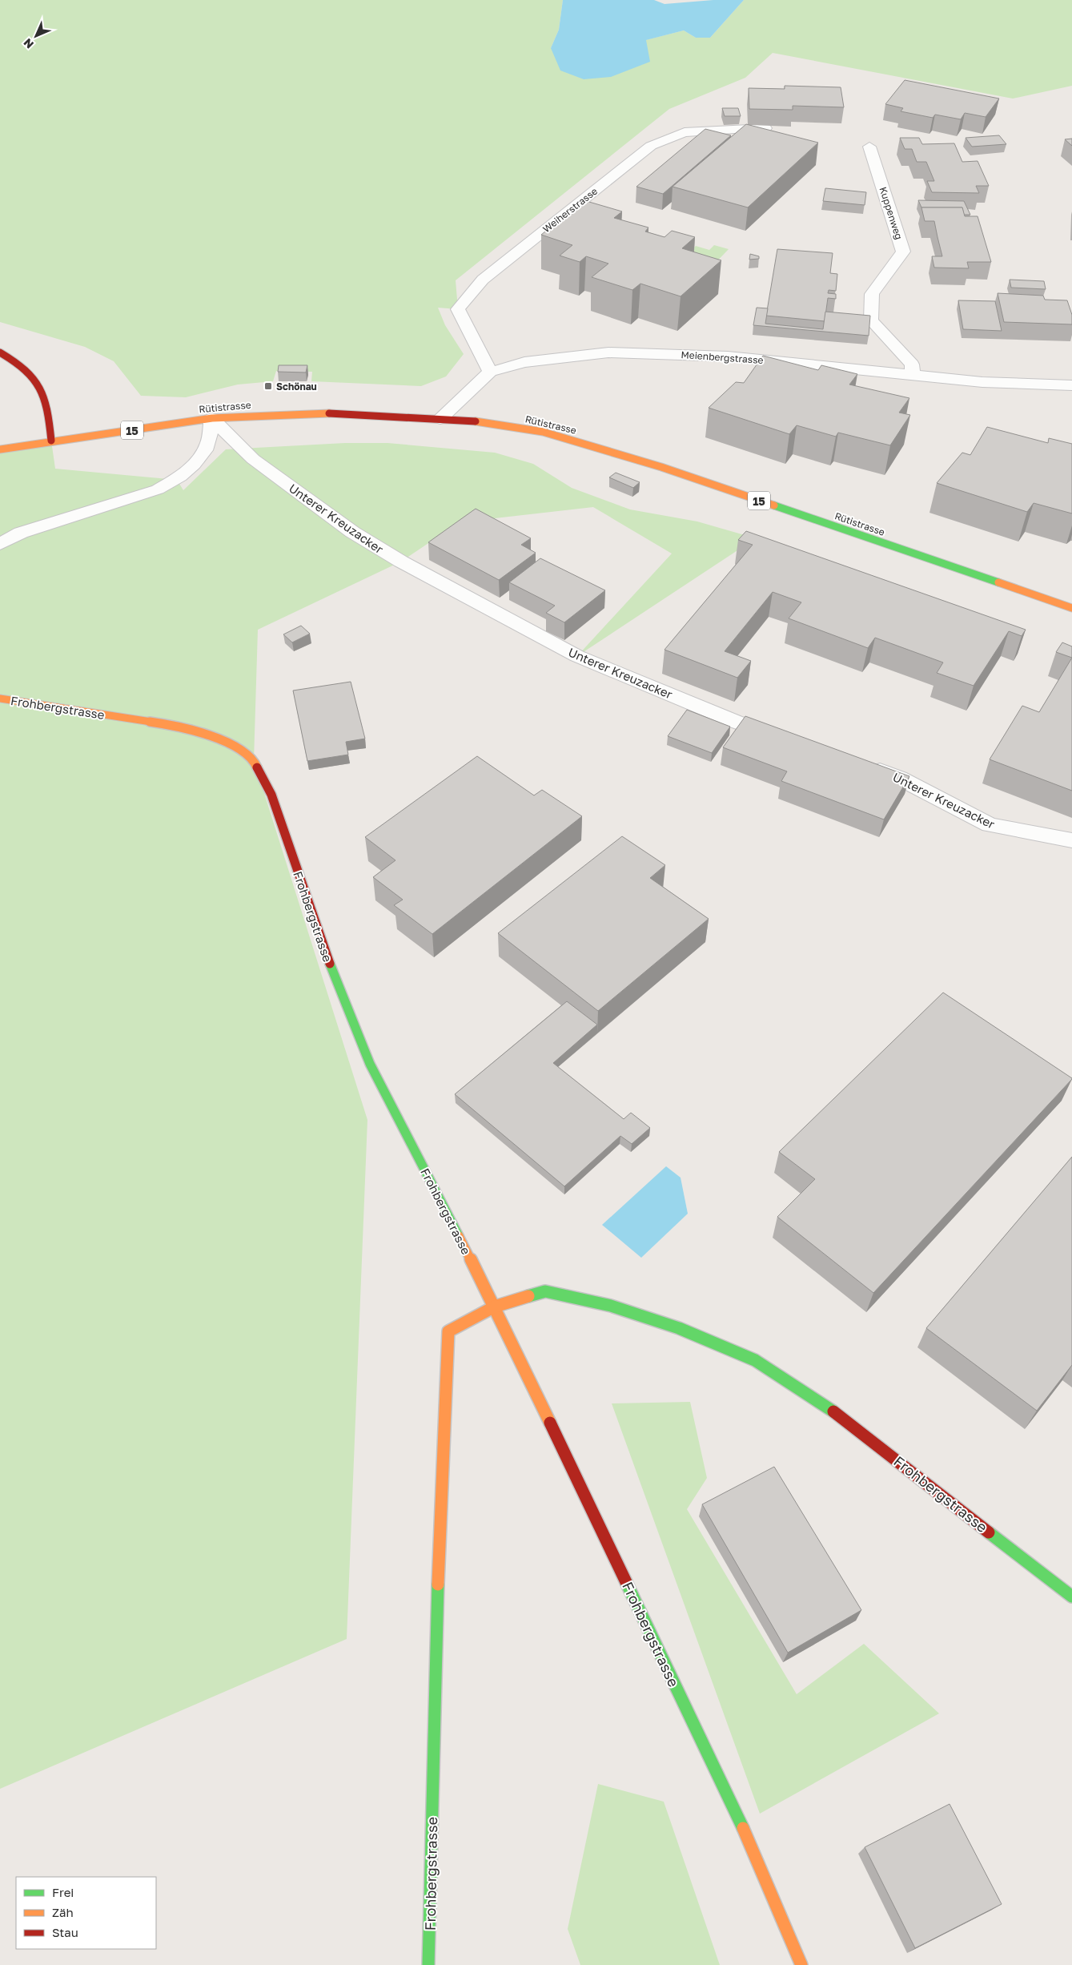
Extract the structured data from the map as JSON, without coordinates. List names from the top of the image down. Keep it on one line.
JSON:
{"streets":{"street":["Weiherstrasse","Kuppenweg","Meienbergstrasse","Rütistrasse","15","Unterer Kreuzacker","Frohbergstrasse"]},"crossings":[["Weiherstrasse","Meienbergstrasse"],["Kuppenweg","Meienbergstrasse"],["Meienbergstrasse","Rütistrasse"],["Rütistrasse","Unterer Kreuzacker"]],"places":{"transit":["Schönau"]},"legend":["Frei","Zäh","Stau"],"north":"bottom left"}
